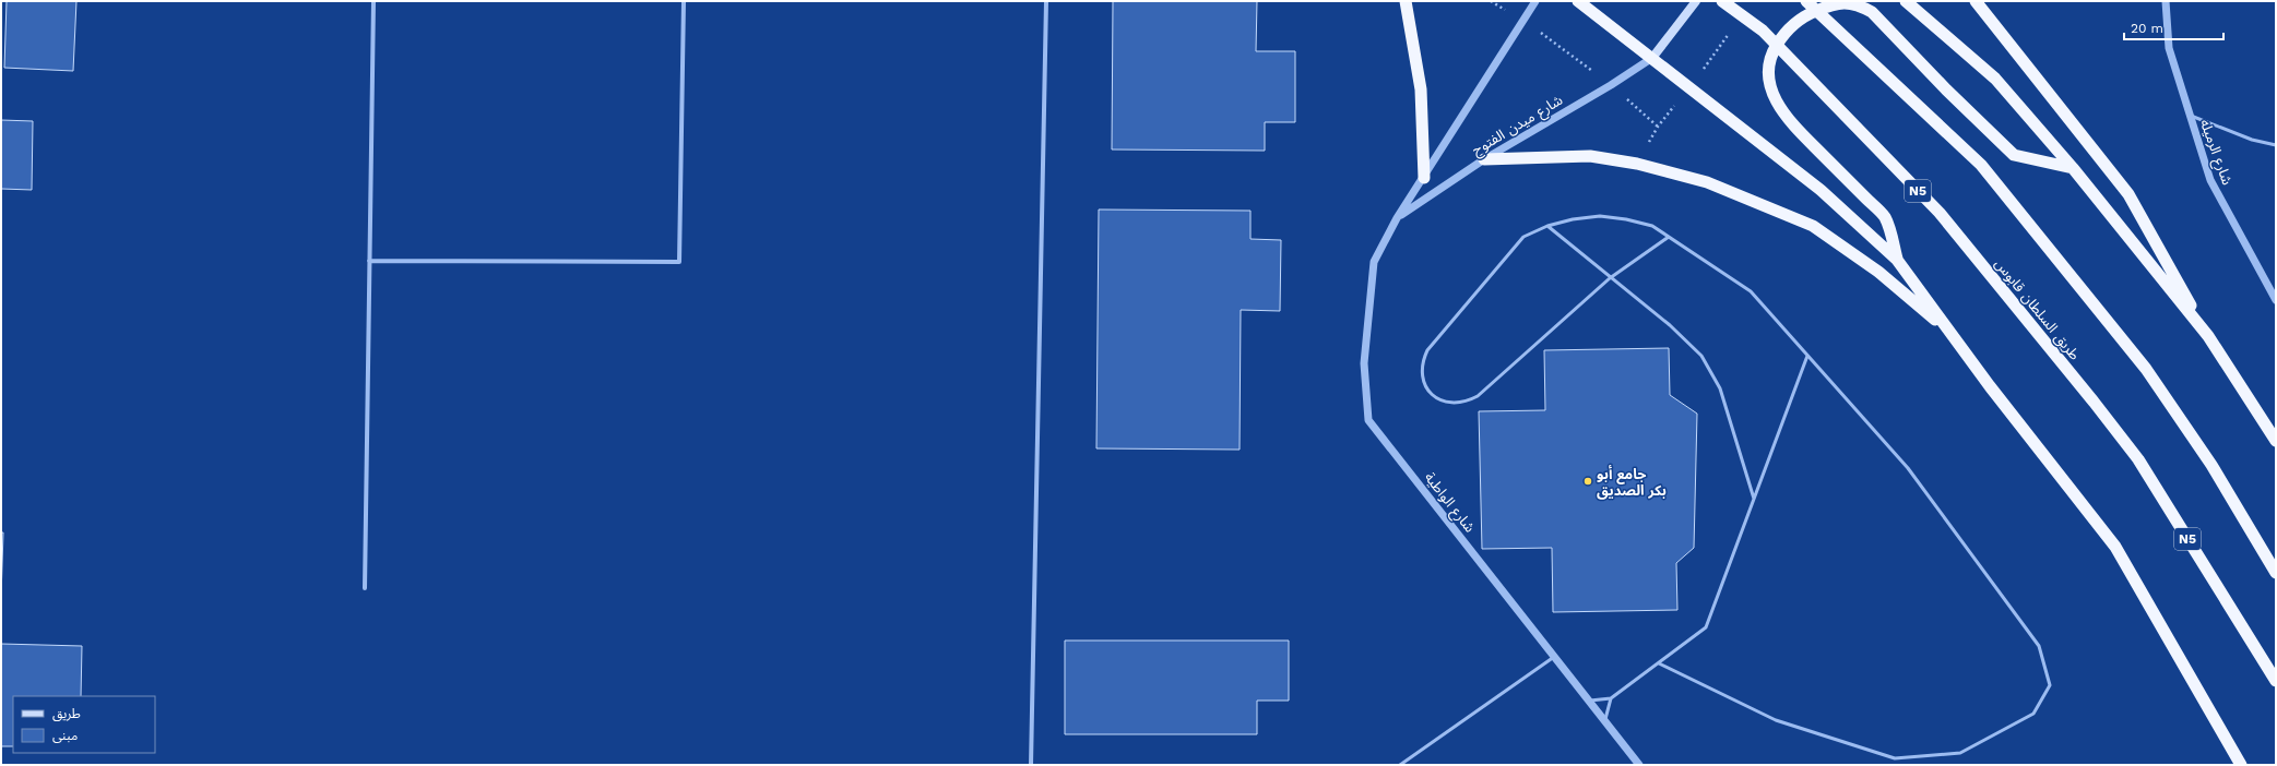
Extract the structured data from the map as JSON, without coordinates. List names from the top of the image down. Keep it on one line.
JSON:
{"streets":{"highway":["N5","طريق السلطان قابوس"],"street":["شارع ميدن الفتوح","شارع الرميله","شارع الواطية"]},"crossings":[["شارع ميدن الفتوح","شارع الواطية"]],"places":["جامع أبو بكر الصديق"],"legend":["طريق","مبنى"],"scale_bar":"20 m"}
